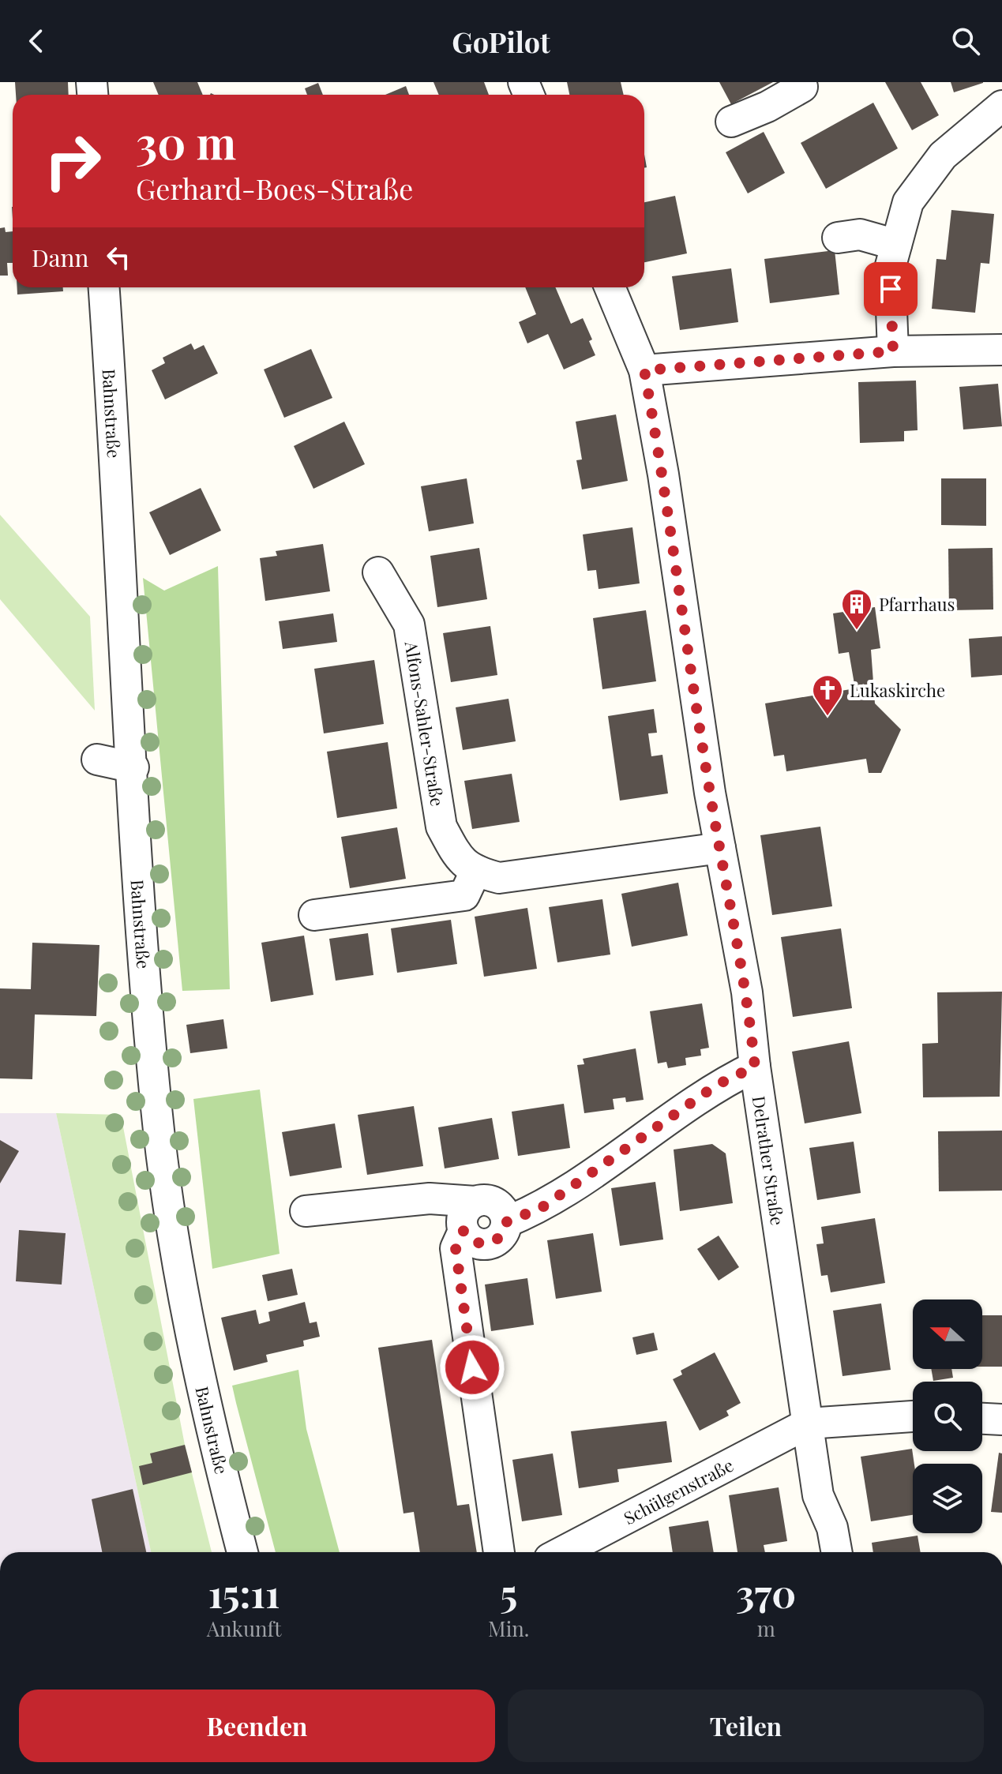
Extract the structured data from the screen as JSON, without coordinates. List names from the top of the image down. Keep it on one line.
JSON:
{"streets":{"street":["Bahnstraße","Alfons-Sahler-Straße","Delrather Straße","Schülgenstraße"]},"crossings":[["Delrather Straße","Schülgenstraße"]],"places":{"building":["Pfarrhaus"],"church":["Lukaskirche"]},"north":"left","page":{"header":"GoPilot","turn":["30 m","Gerhard-Boes-Straße"],"then":"Dann","eta":["15:11","Ankunft","5","Min.","370","m"],"buttons":["Beenden","Teilen"]}}
